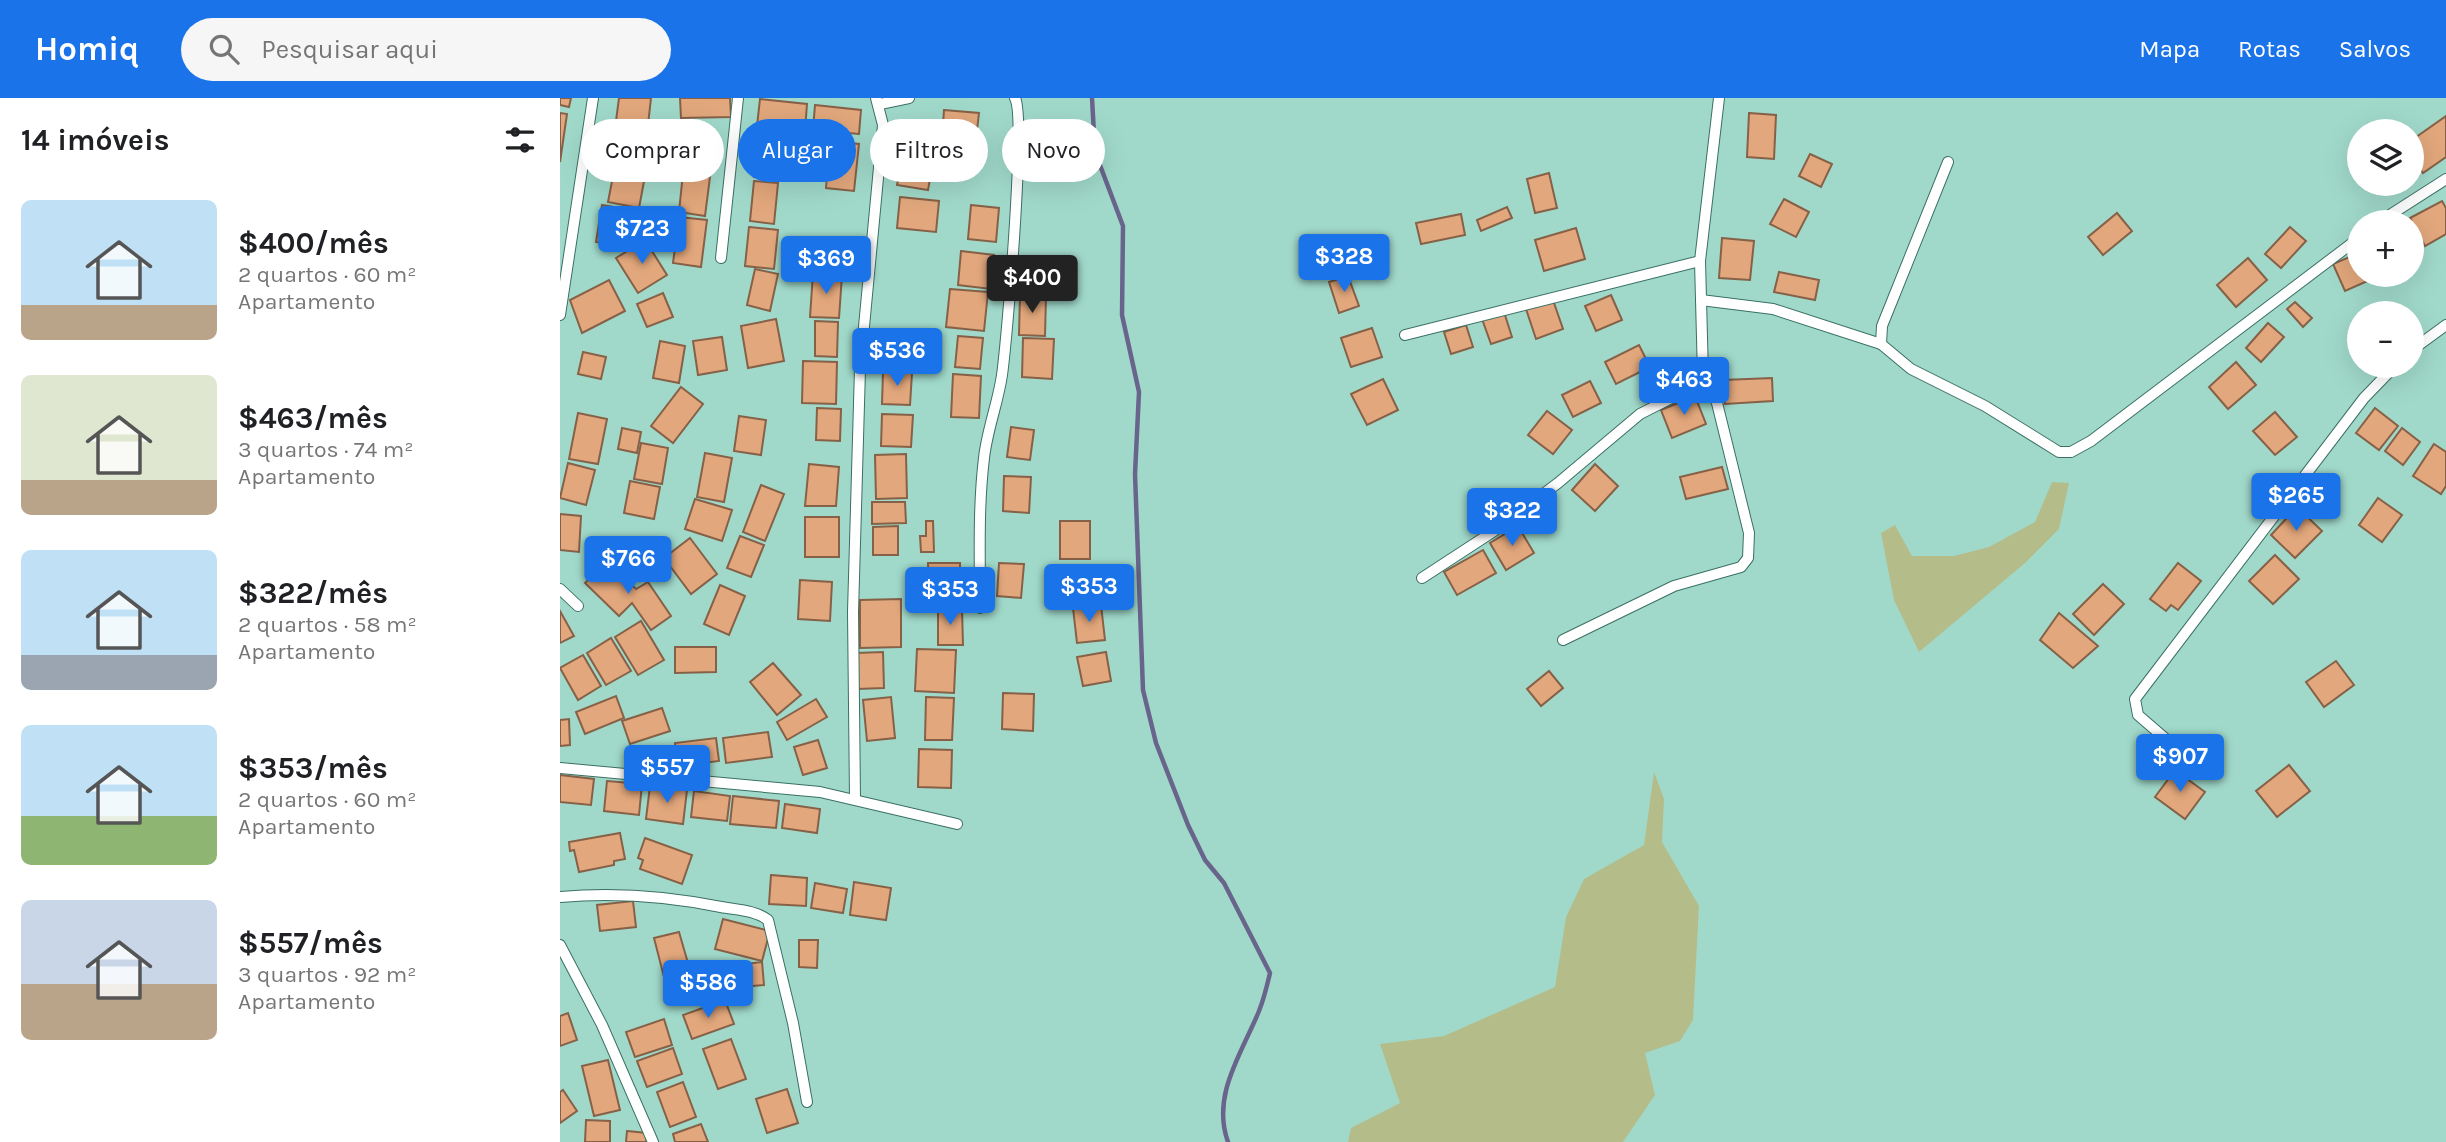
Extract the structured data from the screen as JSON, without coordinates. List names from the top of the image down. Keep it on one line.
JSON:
{"page":{"header":"Homiq","search":"Pesquisar aqui","nav":["Mapa","Rotas","Salvos"],"heading":"14 imóveis","map_buttons":["+","−"],"chip":["Comprar","Alugar","Filtros","Novo"],"list":[{"name":"$400/mês","note":"2 quartos · 60 m² · Apartamento"},{"name":"$463/mês","note":"3 quartos · 74 m² · Apartamento"},{"name":"$322/mês","note":"2 quartos · 58 m² · Apartamento"},{"name":"$353/mês","note":"2 quartos · 60 m² · Apartamento"},{"name":"$557/mês","note":"3 quartos · 92 m² · Apartamento"}],"price":["$723","$328","$369","$400","$536","$463","$265","$322","$766","$353","$353","$907","$557","$586"]}}
